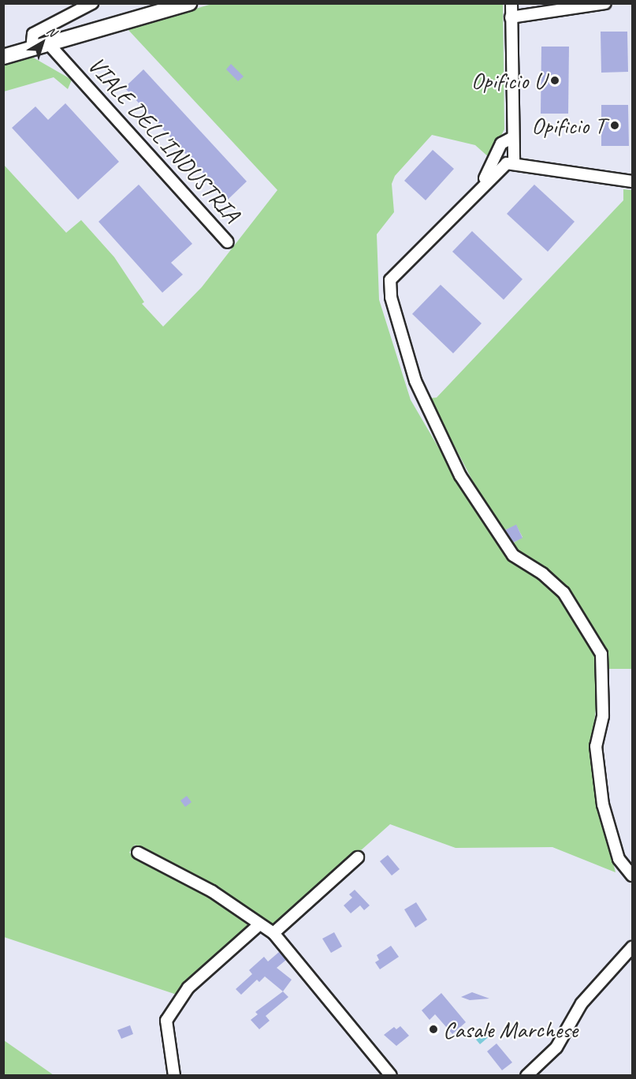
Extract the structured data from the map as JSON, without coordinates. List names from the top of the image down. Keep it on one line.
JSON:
{"streets":{"street":["VIALE DELL'INDUSTRIA"]},"places":["Opificio U","Opificio T","Casale Marchese"],"north":"top right"}
